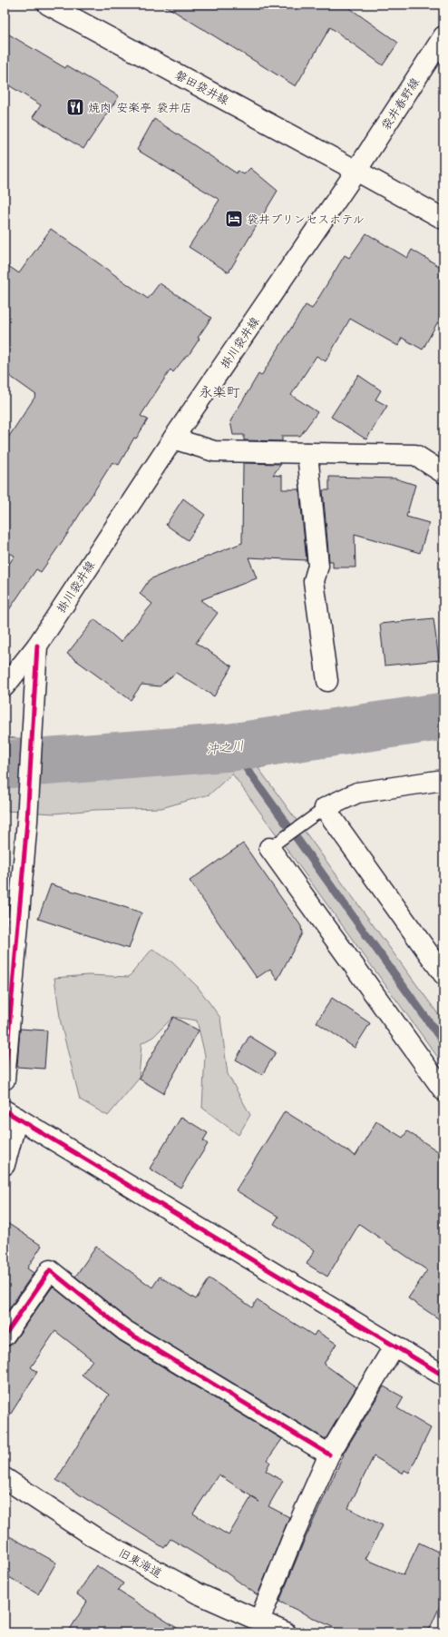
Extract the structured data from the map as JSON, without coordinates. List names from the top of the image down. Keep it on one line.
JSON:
{"streets":{"street":["磐田袋井線","袋井春野線","掛川袋井線","旧東海道"]},"crossings":[["磐田袋井線","袋井春野線"],["磐田袋井線","掛川袋井線"],["袋井春野線","掛川袋井線"]],"districts":["永楽町"],"water":["沖之川"],"places":{"restaurant":["焼肉 安楽亭 袋井店"],"hotel":["袋井プリンセスホテル"]}}
